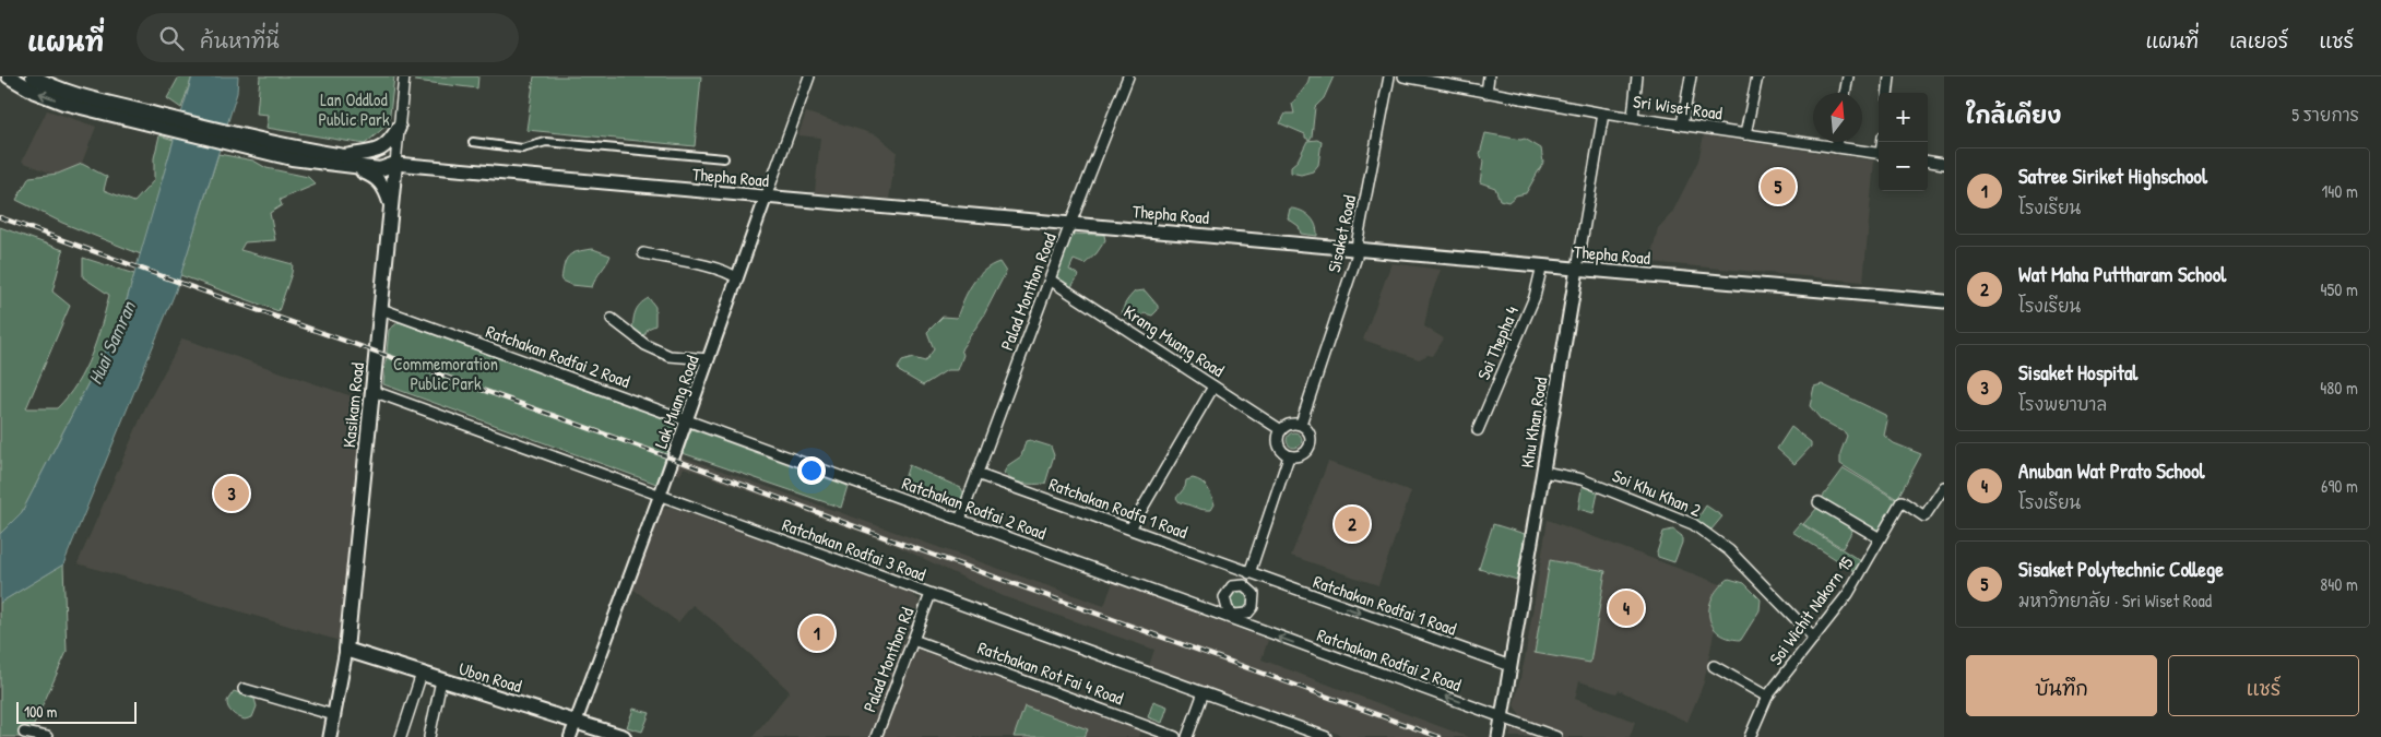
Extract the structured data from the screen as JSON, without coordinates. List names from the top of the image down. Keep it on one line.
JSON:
{"streets":{"main road":["Thepha Road","Kasikam Road","Khu Khan Road","Ubon Road"],"street":["Sri Wiset Road","Sisaket Road","Palad Monthon Road","Krang Muang Road","Soi Thepha 4","Ratchakan Rodfai 2 Road","Lak Muang Road","Soi Khu Khan 2","Ratchakan Rodfa 1 Road","Ratchakan Rodfai 3 Road","Ratchakan Rodfai 1 Road","Soi Wichit Nakorn 15","Palad Monthon Rd","Ratchakan Rot Fai 4 Road"]},"crossings":[["Sri Wiset Road","Khu Khan Road"],["Thepha Road","Sisaket Road"],["Thepha Road","Palad Monthon Road"],["Thepha Road","Soi Thepha 4"],["Thepha Road","Lak Muang Road"],["Thepha Road","Kasikam Road"],["Thepha Road","Khu Khan Road"],["Sisaket Road","Krang Muang Road"],["Palad Monthon Road","Krang Muang Road"],["Palad Monthon Road","Ratchakan Rodfai 2 Road"],["Palad Monthon Road","Ratchakan Rodfa 1 Road"],["Ratchakan Rodfai 2 Road","Lak Muang Road"],["Ratchakan Rodfai 2 Road","Kasikam Road"],["Ratchakan Rodfai 2 Road","Khu Khan Road"],["Lak Muang Road","Ratchakan Rodfai 3 Road"],["Lak Muang Road","Ubon Road"],["Kasikam Road","Ratchakan Rodfai 3 Road"],["Kasikam Road","Ubon Road"],["Khu Khan Road","Soi Khu Khan 2"],["Khu Khan Road","Ratchakan Rodfai 1 Road"],["Soi Khu Khan 2","Soi Wichit Nakorn 15"],["Ratchakan Rodfa 1 Road","Ratchakan Rodfai 1 Road"],["Ratchakan Rodfai 3 Road","Palad Monthon Rd"],["Palad Monthon Rd","Ratchakan Rot Fai 4 Road"]],"one_way":["Ratchakan Rodfai 1 Road"],"water":["Huai Samran"],"parks":["Lan Oddlod Public Park","Commemoration Public Park"],"scale_bar":"100 m","north":"top","page":{"header":"แผนที่","search":"ค้นหาที่นี่","nav":["แผนที่","เลเยอร์","แชร์"],"heading":["ใกล้เคียง","5 รายการ"],"map_buttons":["+","−"],"list":[{"mark":"1","name":"Satree Siriket Highschool","note":"โรงเรียน","value":"140 m"},{"mark":"2","name":"Wat Maha Puttharam School","note":"โรงเรียน","value":"450 m"},{"mark":"3","name":"Sisaket Hospital","note":"โรงพยาบาล","value":"480 m"},{"mark":"4","name":"Anuban Wat Prato School","note":"โรงเรียน","value":"690 m"},{"mark":"5","name":"Sisaket Polytechnic College","note":"มหาวิทยาลัย · Sri Wiset Road","value":"840 m"}],"pins":["5","3","2","4","1"],"buttons":["บันทึก","แชร์"],"scale":"100 m"}}
